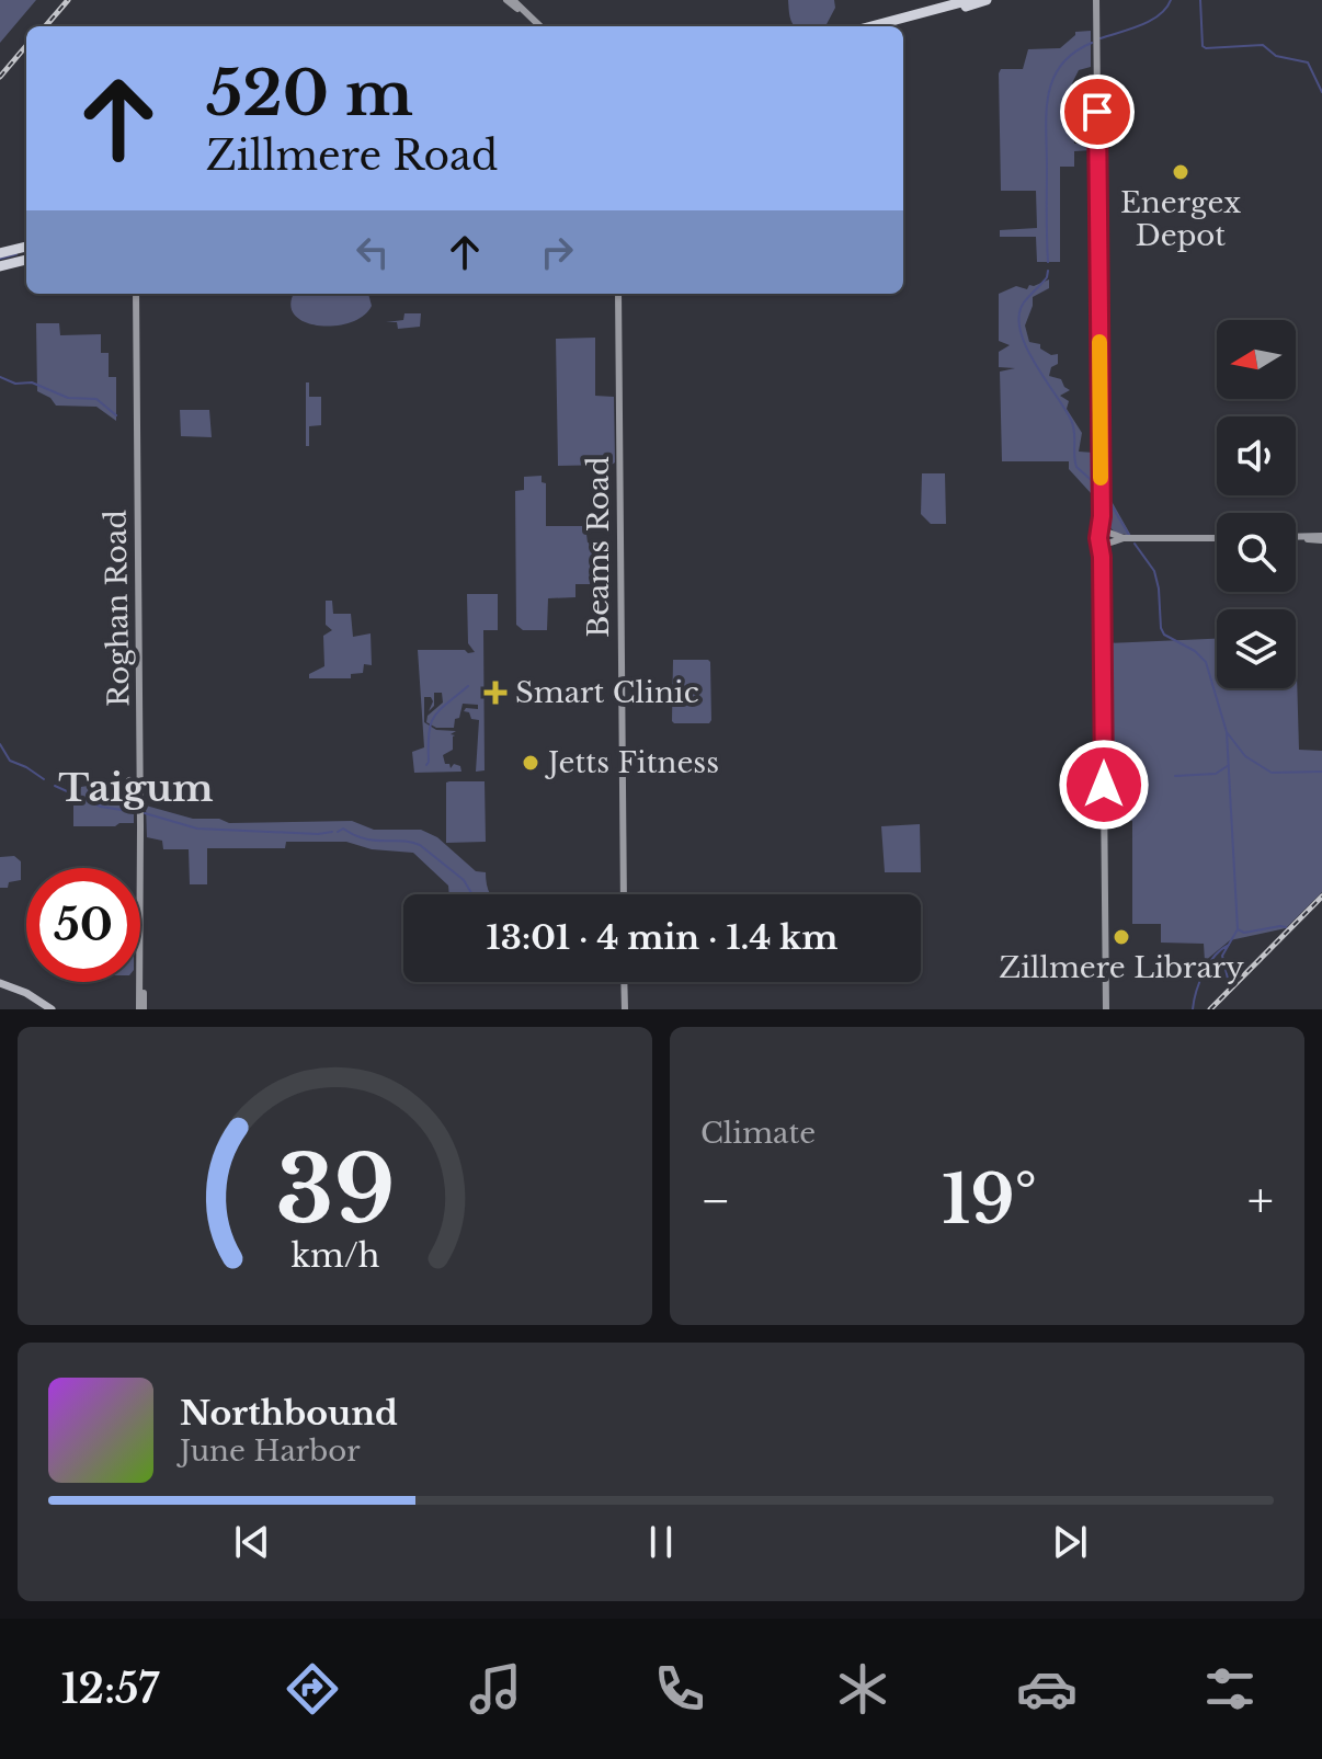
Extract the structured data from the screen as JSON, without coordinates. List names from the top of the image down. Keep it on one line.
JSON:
{"streets":{"main road":["Beams Road","Roghan Road"]},"districts":["Taigum"],"places":{"other":["Energex Depot","Jetts Fitness","Zillmere Library"],"health":["Smart Clinic"]},"north":"left","page":{"turn":["520 m","Zillmere Road"],"limit":"50","trip":"13:01 · 4 min · 1.4 km","tile":"Climate","heat":["−","19°","+"],"song":["Northbound","June Harbor"],"tabs":"12:57","gauge":["39","km/h"]}}
